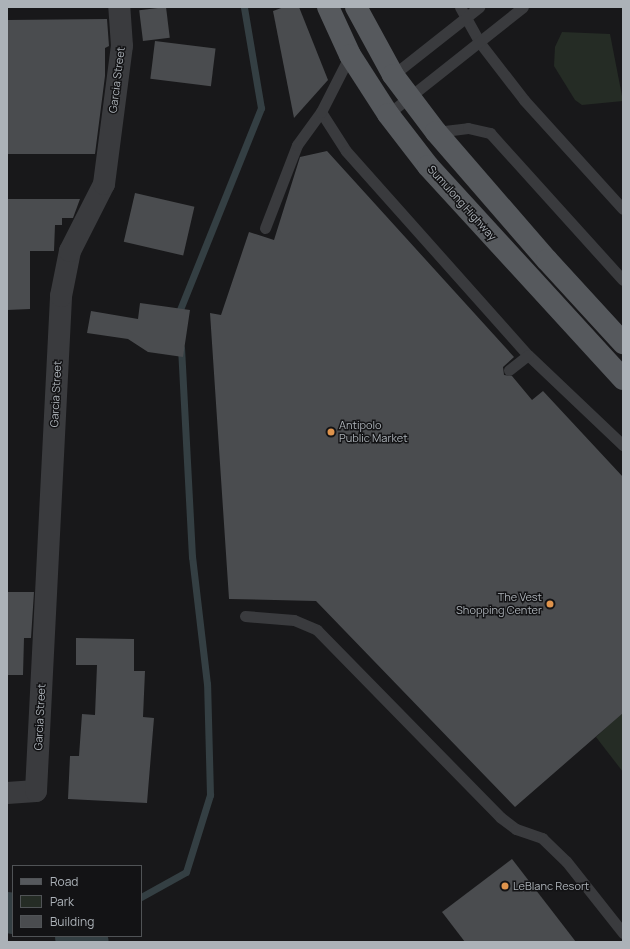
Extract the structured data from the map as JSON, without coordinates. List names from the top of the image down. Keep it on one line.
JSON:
{"streets":{"main road":["Sumulong Highway"],"street":["Garcia Street"]},"places":["Antipolo Public Market","The Vest Shopping Center","LeBlanc Resort"],"legend":["Road","Park","Building"]}
